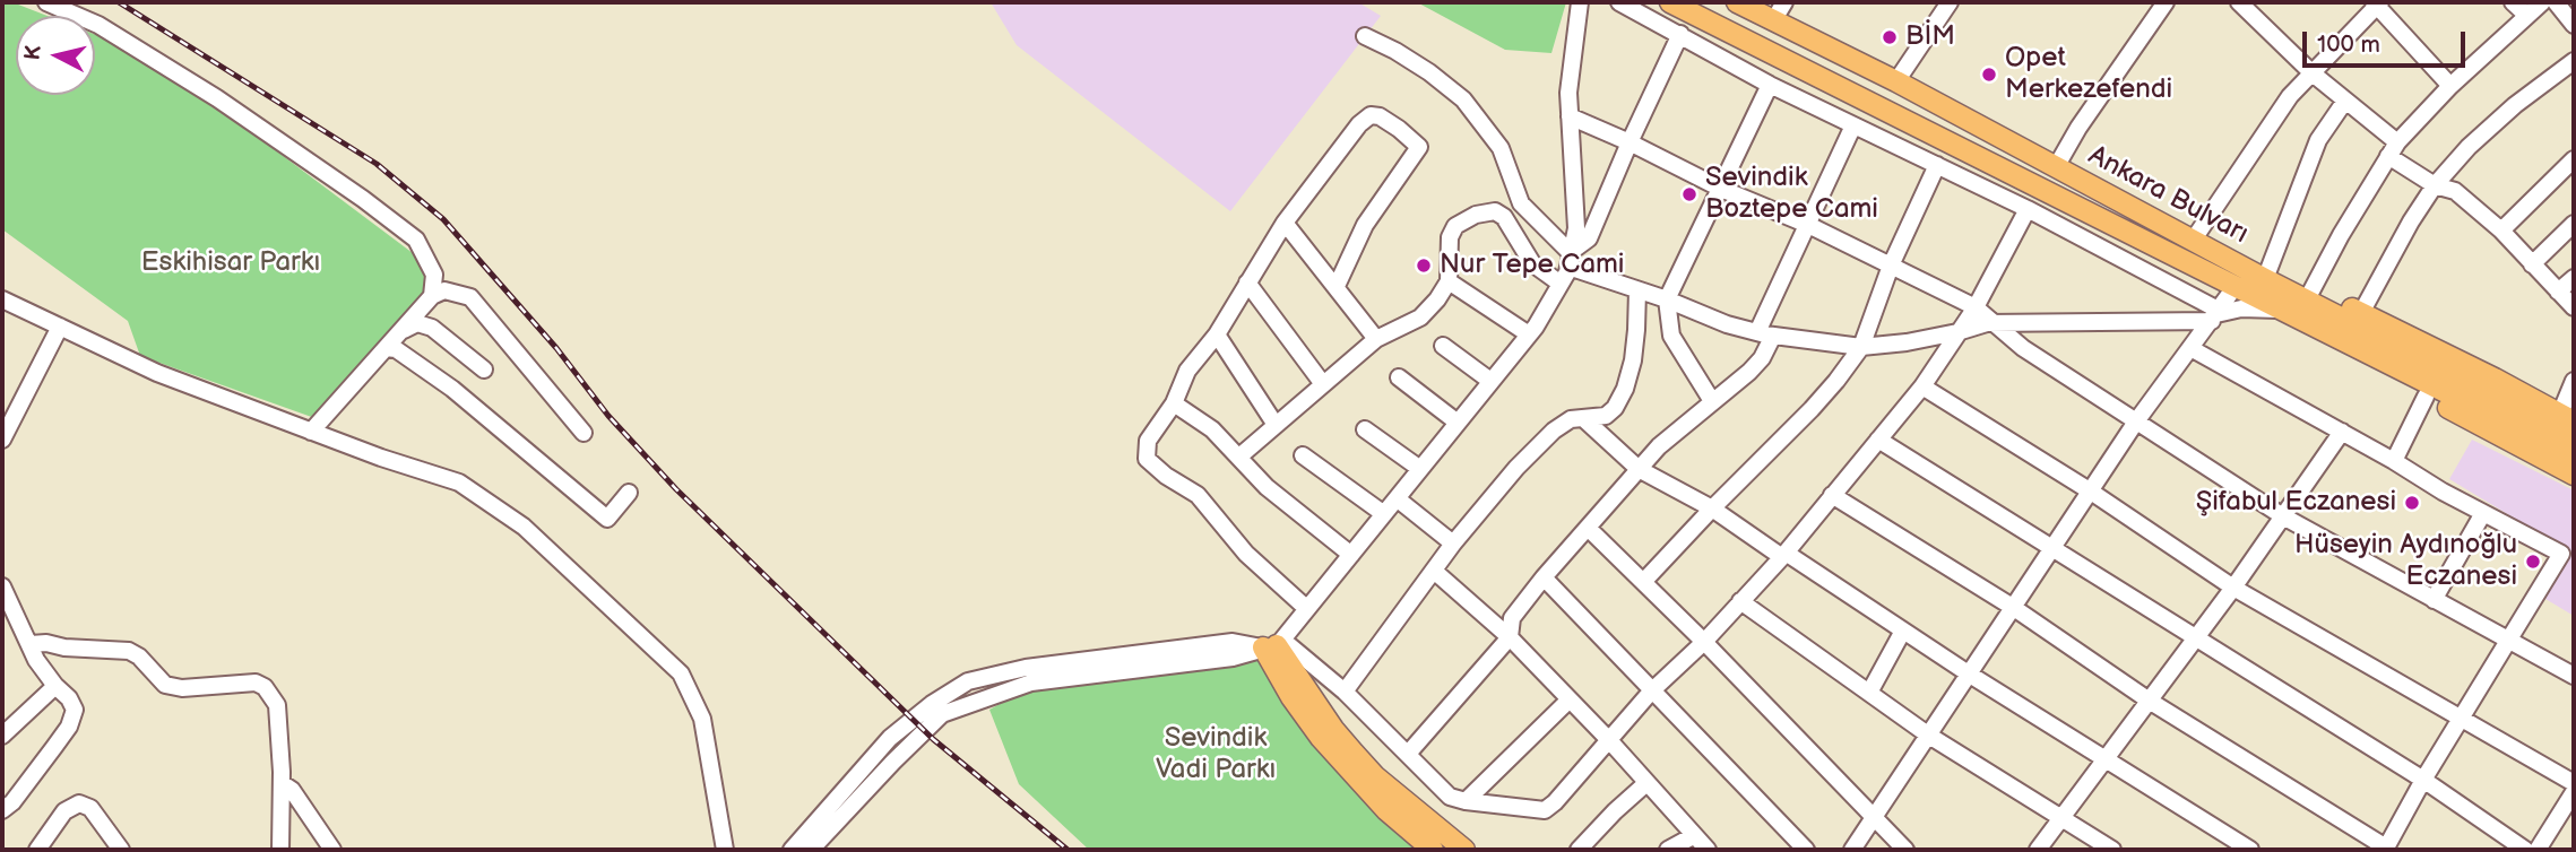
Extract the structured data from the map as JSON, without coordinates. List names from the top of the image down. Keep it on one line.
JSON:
{"streets":{"main road":["Ankara Bulvarı"]},"parks":["Eskihisar Parkı","Sevindik Vadi Parkı"],"places":["BİM","Opet Merkezefendi","Sevindik Boztepe Cami","Nur Tepe Cami","Şifabul Eczanesi","Hüseyin Aydınoğlu Eczanesi"],"scale_bar":"100 m","north":"left"}
